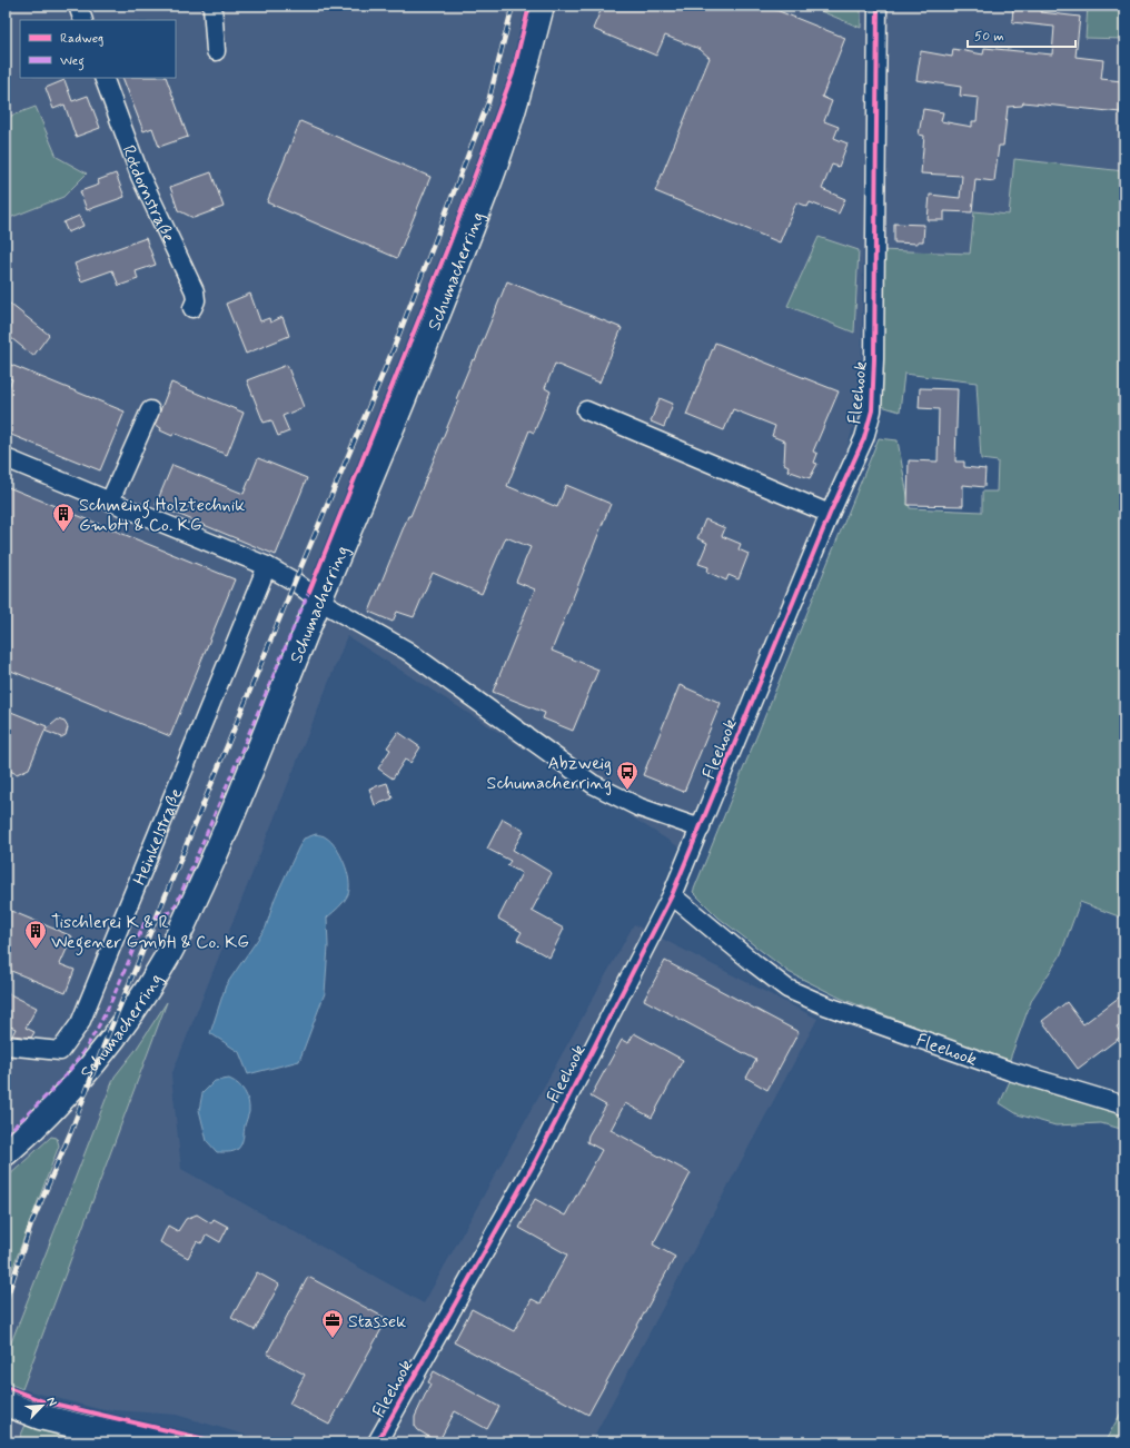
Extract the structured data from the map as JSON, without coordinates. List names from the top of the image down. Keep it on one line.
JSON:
{"streets":{"main road":["Schumacherring"],"street":["Rotdornstraße","Fleehook","Heinkelstraße"]},"places":{"building":["Schmeing Holztechnik GmbH & Co. KG","Tischlerei K & R Wegener GmbH & Co. KG"],"bus stop":["Abzweig Schumacherring"],"office":["Stassek"]},"legend":["Radweg","Weg"],"scale_bar":"50 m","north":"top right"}
